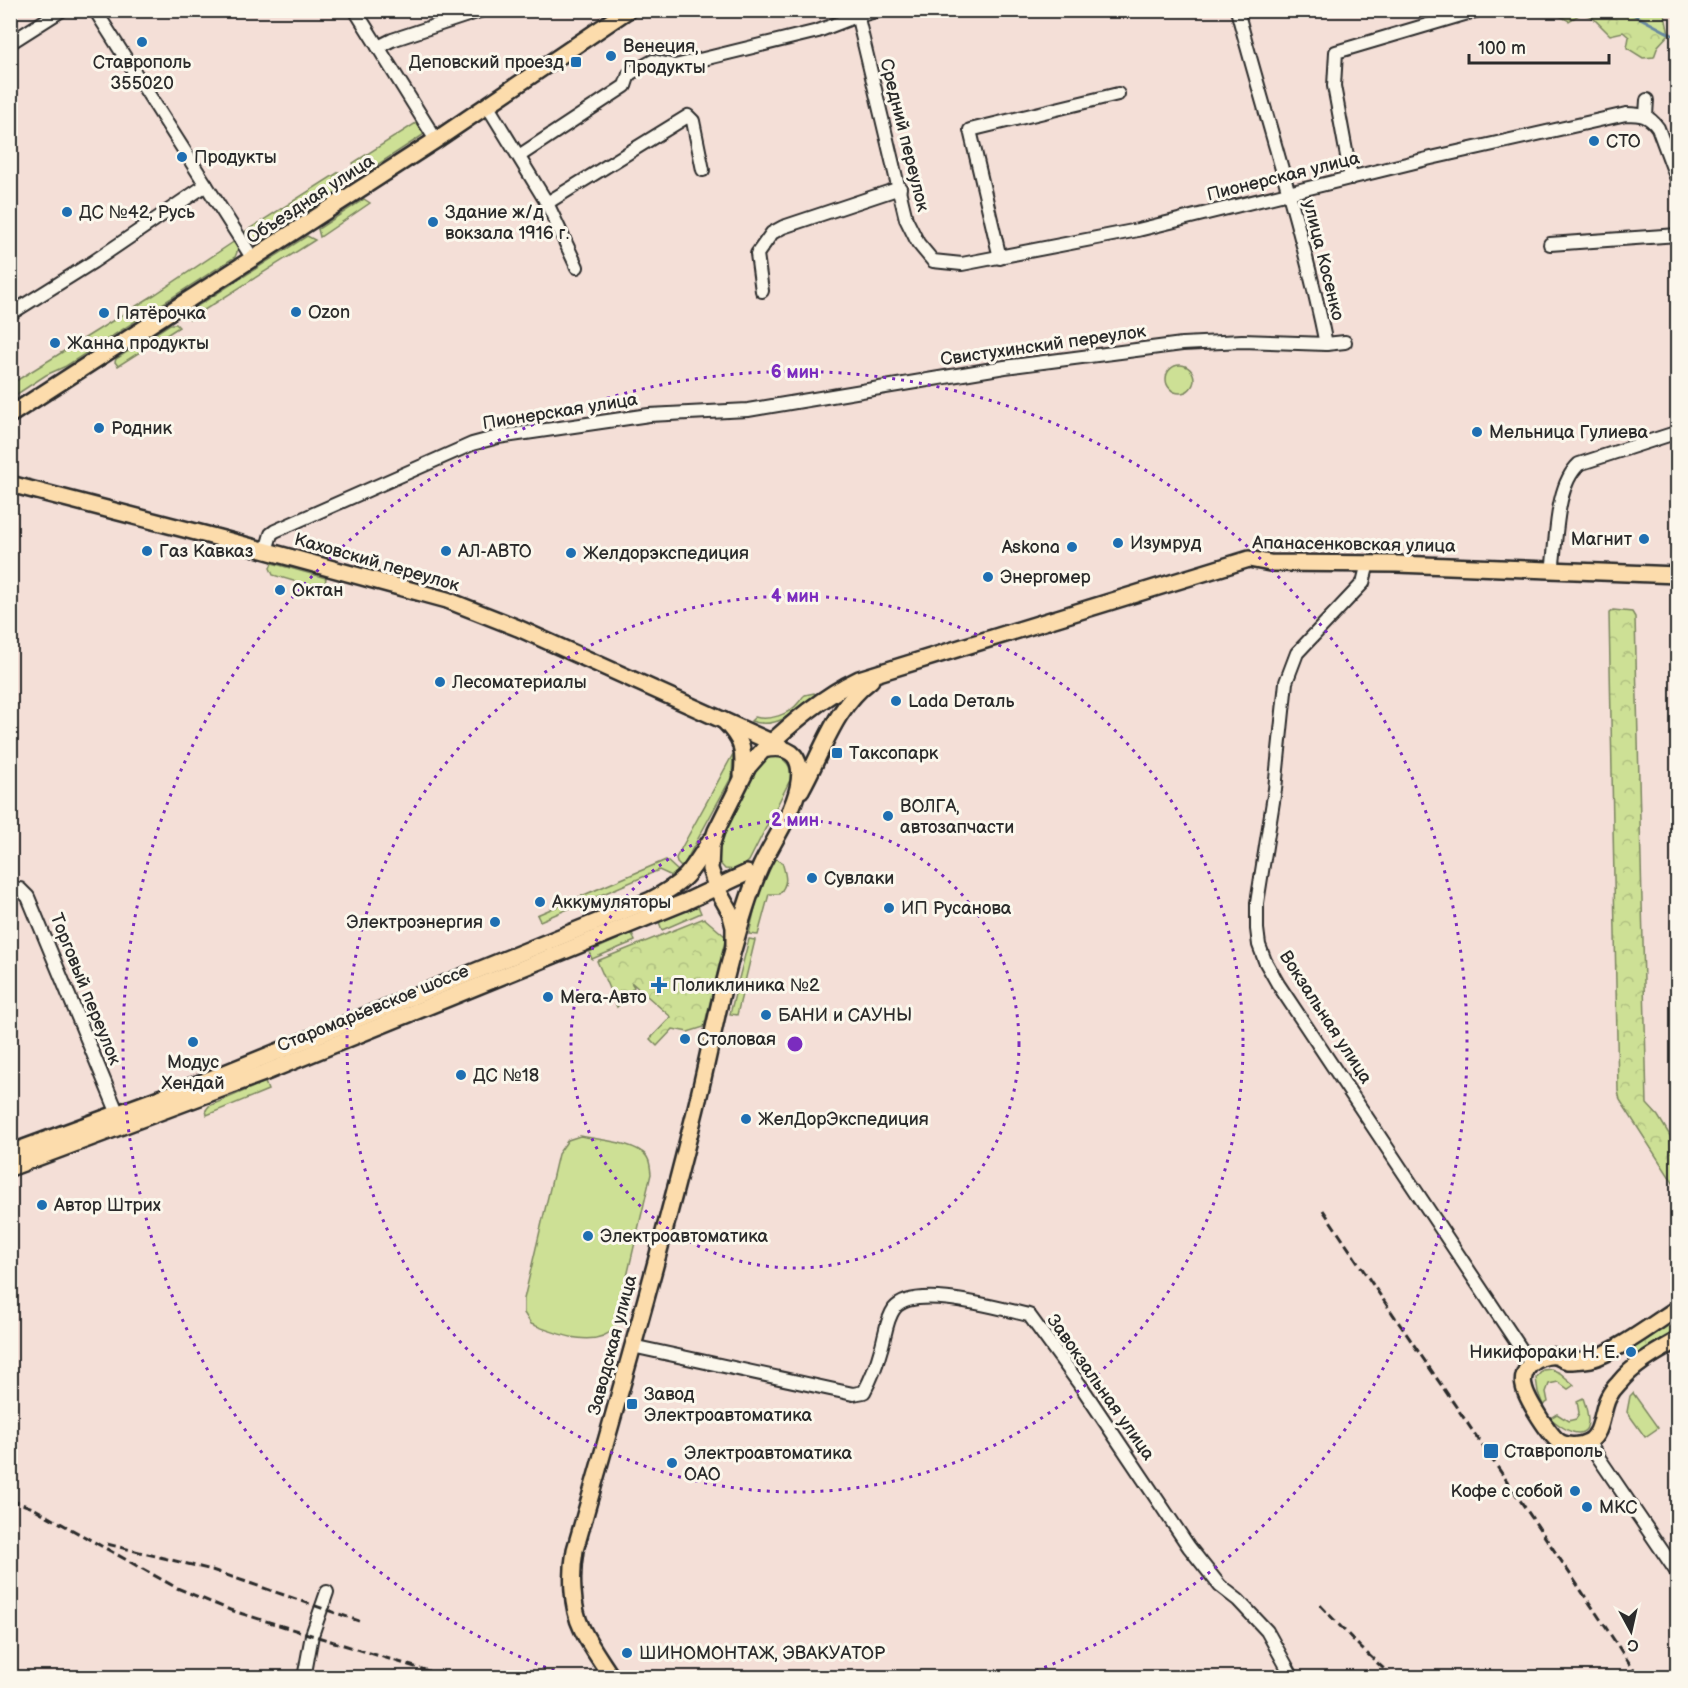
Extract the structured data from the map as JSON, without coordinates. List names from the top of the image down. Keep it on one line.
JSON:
{"streets":{"main road":["Объездная улица","Апанасенковская улица","Каховский переулок","Старомарьевское шоссе","Заводская улица"],"street":["Средний переулок","Пионерская улица","улица Косенко","Свистухинский переулок","Торговый переулок","Вокзальная улица","Завокзальная улица"]},"crossings":[["Средний переулок","Пионерская улица"],["Пионерская улица","улица Косенко"],["Пионерская улица","Свистухинский переулок"],["Пионерская улица","Каховский переулок"],["улица Косенко","Свистухинский переулок"],["Апанасенковская улица","Вокзальная улица"],["Торговый переулок","Старомарьевское шоссе"],["Заводская улица","Завокзальная улица"]],"places":{"other":["Ставрополь 355020","Венеция, Продукты","СТО","Продукты","ДС №42, Русь","Здание ж/д вокзала 1916 г.","Ozon","Пятёрочка","Жанна продукты","Родник","Мельница Гулиева","Магнит","Изумруд","Askona","Газ Кавказ","АЛ-АВТО","Желдорэкспедиция","Энергомер","Октан","Лесоматериалы","Lada Dеталь","ВОЛГА, автозапчасти","Сувлаки","Аккумуляторы","ИП Русанова","Электроэнергия","Мега-Авто","БАНИ и САУНЫ","Столовая","Модус Хендай","ДС №18","ЖелДорЭкспедиция","Автор Штрих","Электроавтоматика","Никифораки Н. Е.","Электроавтоматика ОАО","Кофе с собой","МКС","ШИНОМОНТАЖ, ЭВАКУАТОР"],"transit":["Деповский проезд","Таксопарк","Завод Электроавтоматика","Ставрополь"],"health":["Поликлиника №2"]},"scale_bar":"100 m","north":"bottom","rings":["6 мин","4 мин","2 мин"]}
